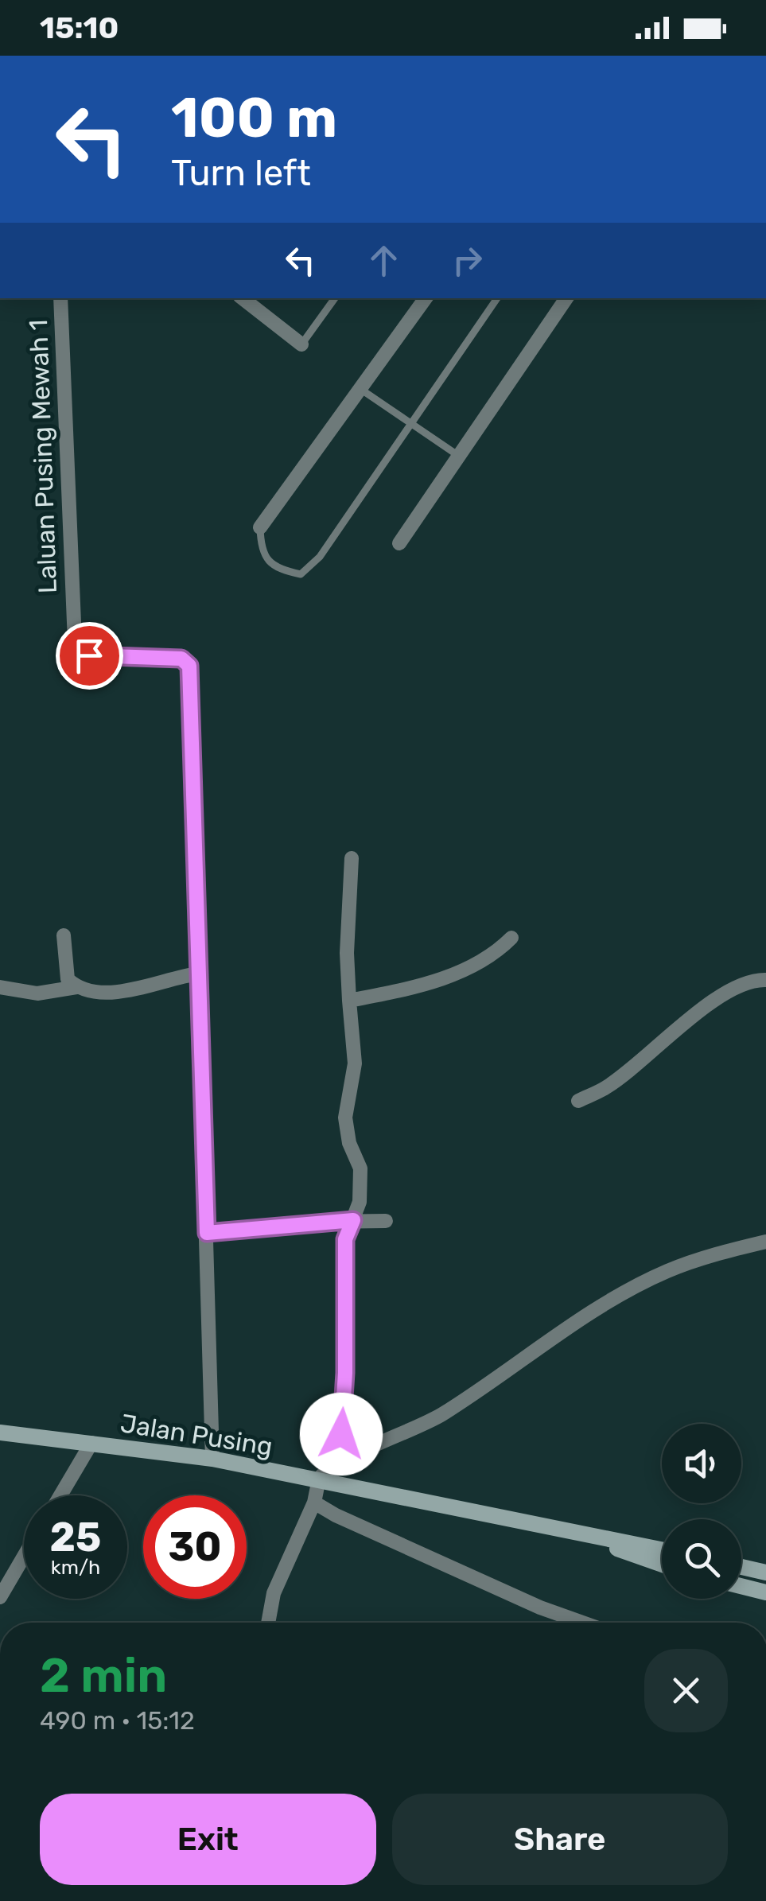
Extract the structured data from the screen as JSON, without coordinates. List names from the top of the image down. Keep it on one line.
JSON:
{"streets":{"main road":["Jalan Pusing"],"street":["Laluan Pusing Mewah 1"]},"page":{"status":"15:10","turn":["100 m","Turn left"],"speed":"25 km/h","limit":"30","heading":["2 min","490 m · 15:12"],"buttons":["Exit","Share"]}}
